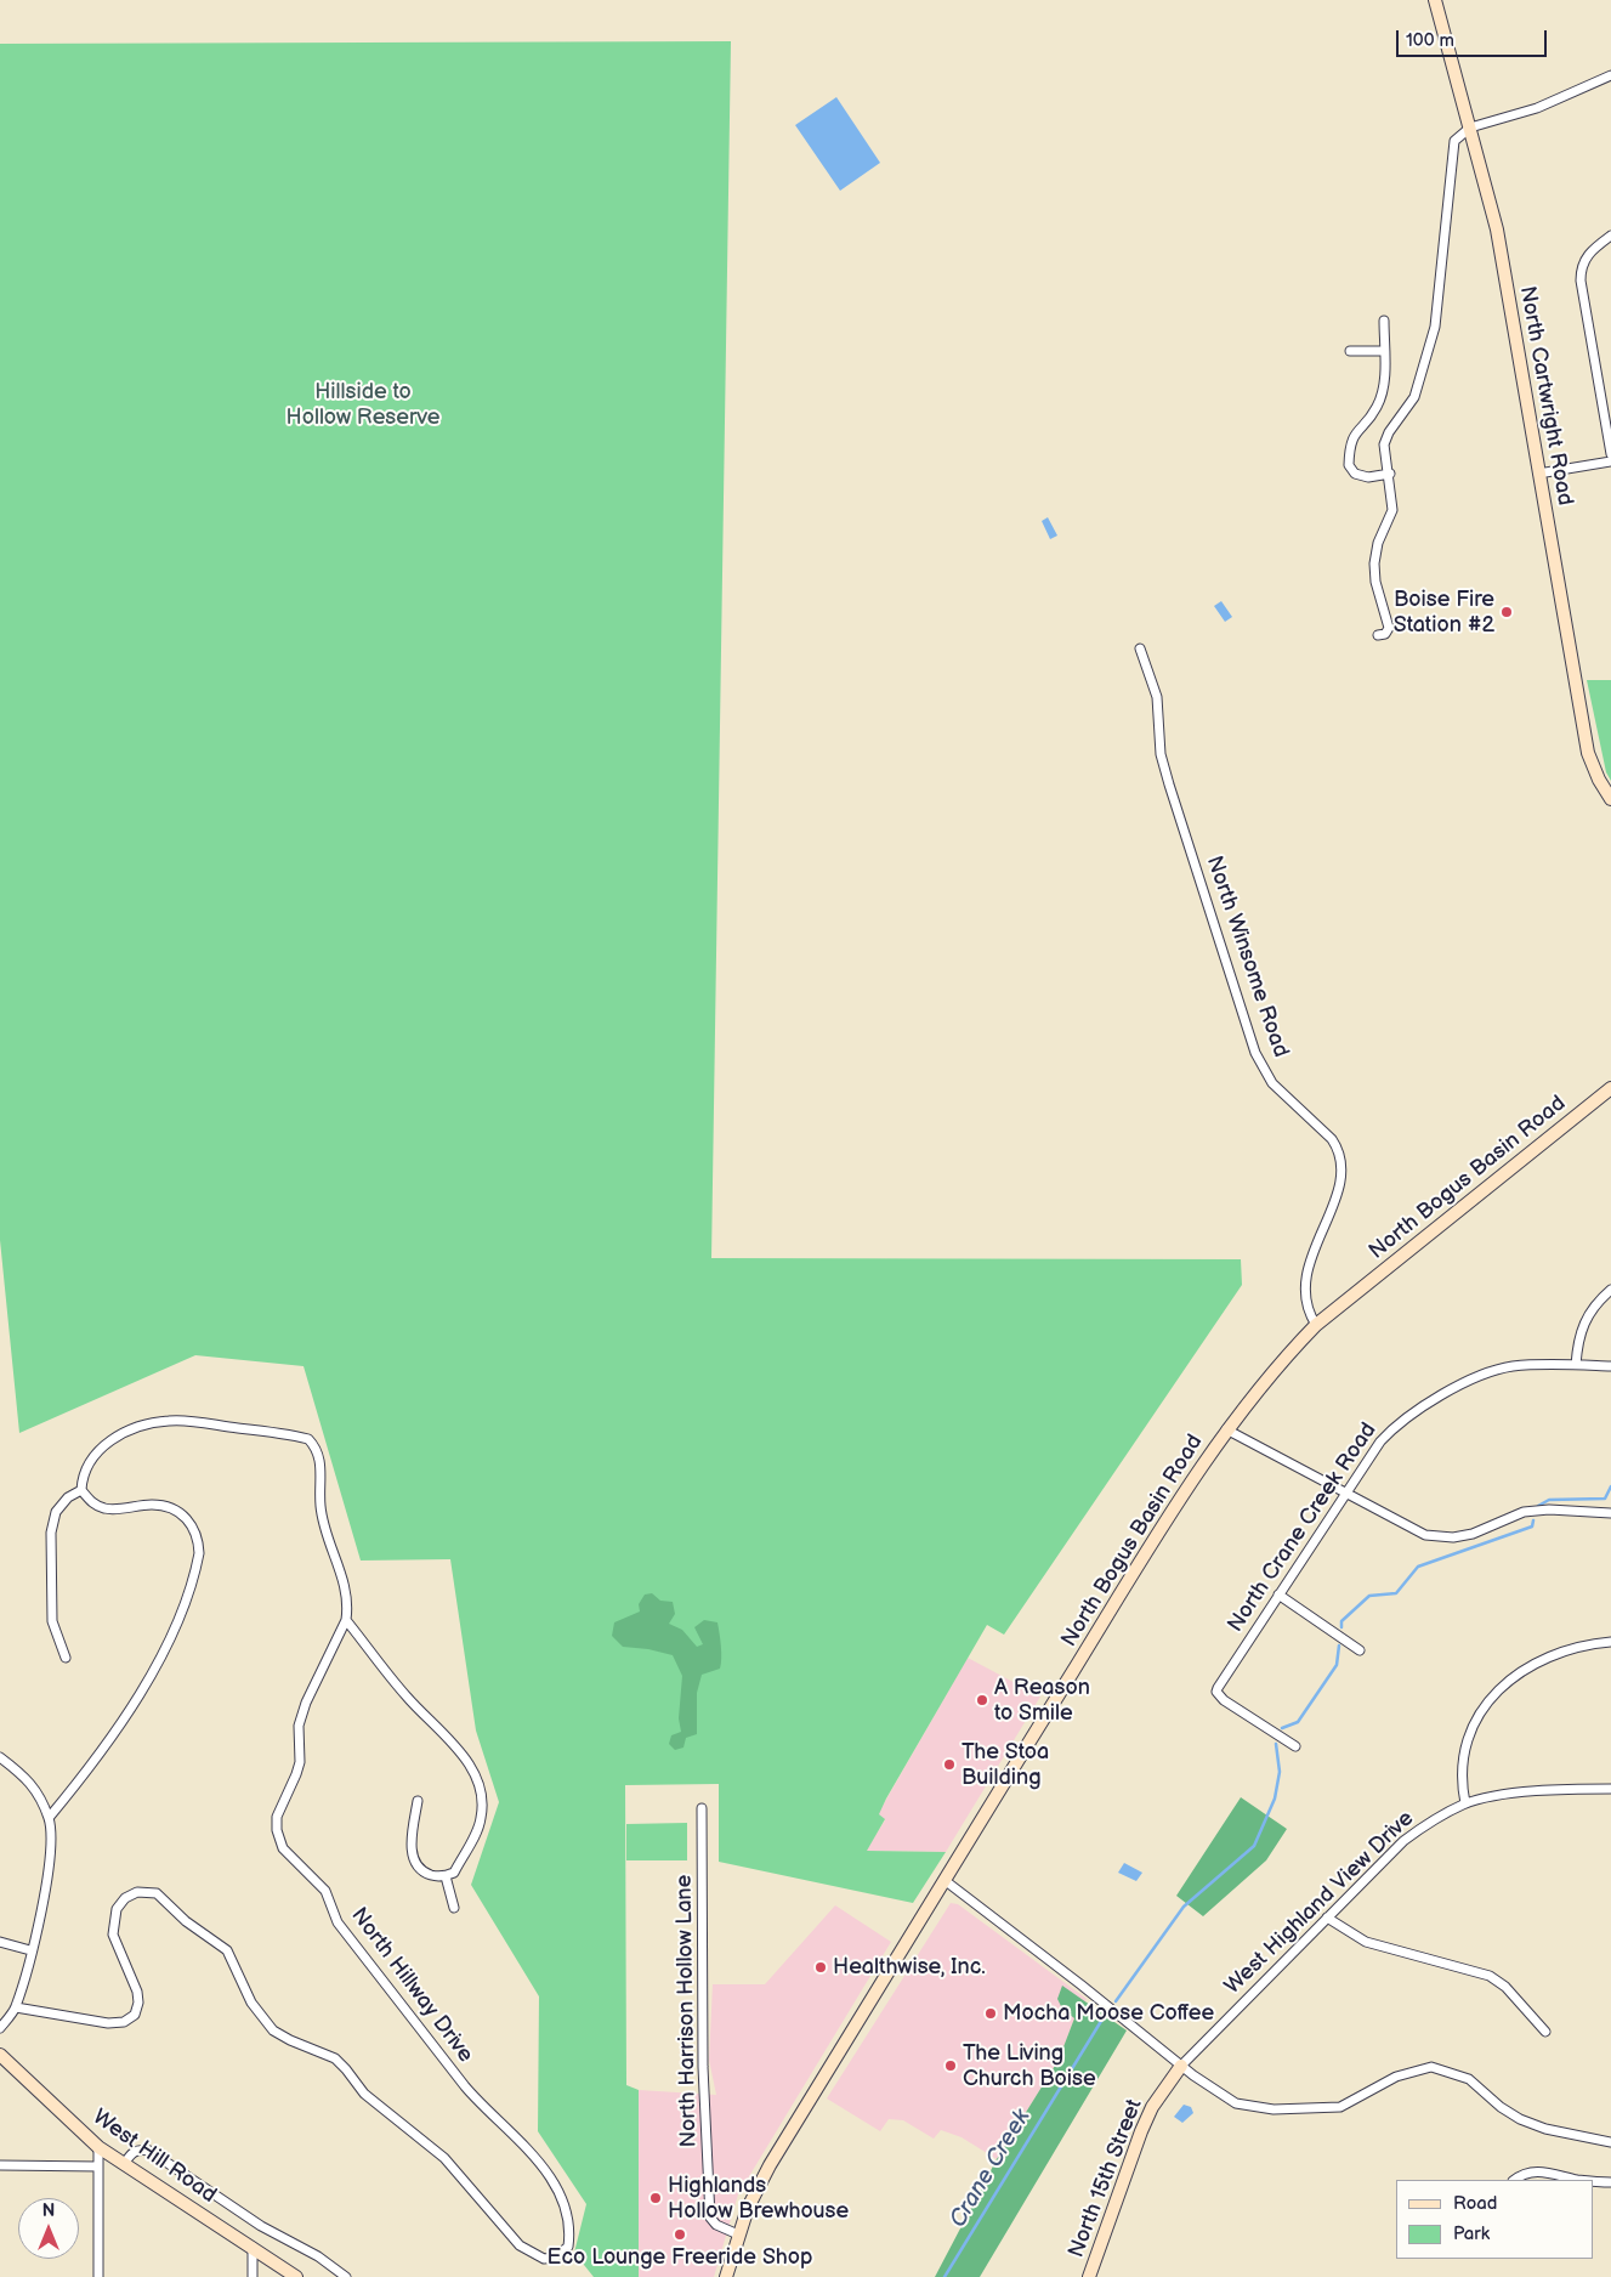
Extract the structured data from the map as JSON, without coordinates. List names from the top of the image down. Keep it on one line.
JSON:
{"streets":{"street":["North Cartwright Road","North Winsome Road","North Bogus Basin Road","North Crane Creek Road","West Highland View Drive","North Hillway Drive","North Harrison Hollow Lane","West Hill Road","North 15th Street"]},"crossings":[["North Winsome Road","North Bogus Basin Road"],["North Bogus Basin Road","North Harrison Hollow Lane"],["West Highland View Drive","North 15th Street"]],"water":["Crane Creek"],"parks":["Hillside to Hollow Reserve"],"places":["Boise Fire Station #2","A Reason to Smile","The Stoa Building","Healthwise, Inc.","Mocha Moose Coffee","The Living Church Boise","Highlands Hollow Brewhouse","Eco Lounge Freeride Shop"],"legend":["Road","Park"],"scale_bar":"100 m","north":"top"}
